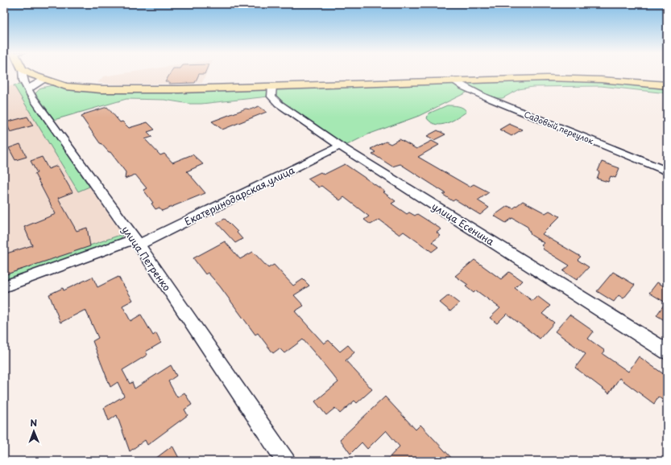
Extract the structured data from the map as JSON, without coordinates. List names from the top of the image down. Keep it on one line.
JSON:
{"streets":{"street":["Садовый переулок","Екатеринодарская улица","улица Есенина","улица Петренко"]},"crossings":[["Екатеринодарская улица","улица Есенина"],["Екатеринодарская улица","улица Петренко"]],"north":"top"}
